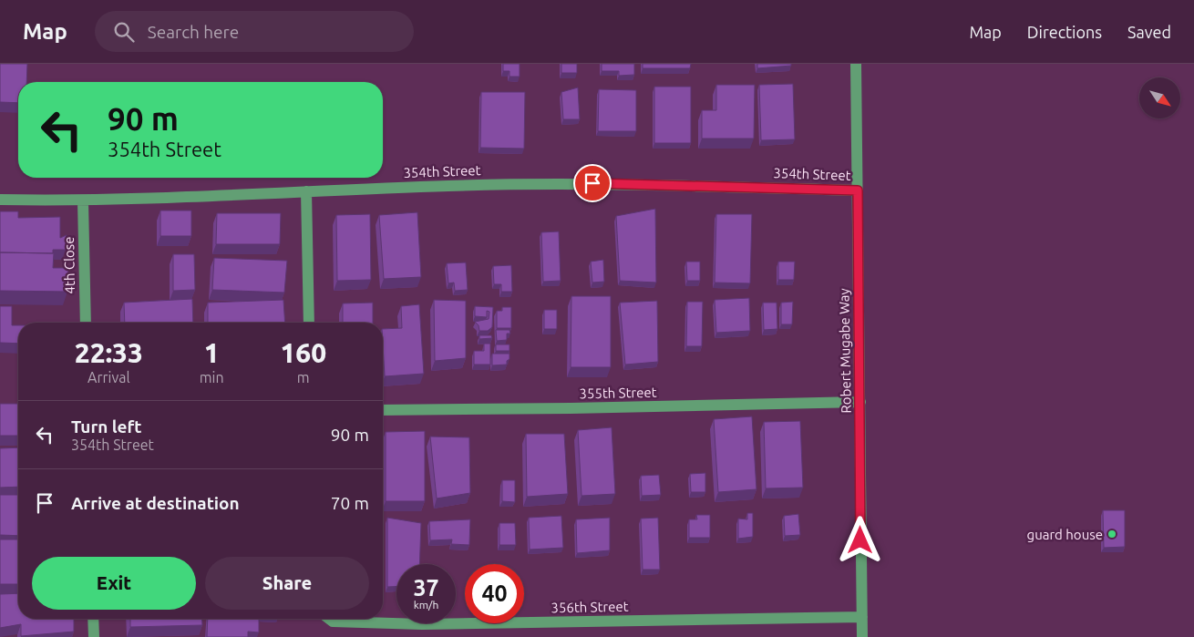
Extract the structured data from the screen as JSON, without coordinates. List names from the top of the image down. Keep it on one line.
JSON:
{"streets":{"street":["354th Street","4th Close","Robert Mugabe Way","355th Street","356th Street"]},"crossings":[["354th Street","4th Close"],["354th Street","Robert Mugabe Way"],["Robert Mugabe Way","355th Street"],["Robert Mugabe Way","356th Street"]],"places":["guard house"],"north":"bottom right","page":{"header":"Map","search":"Search here","nav":["Map","Directions","Saved"],"turn":["90 m","354th Street"],"eta":["22:33","Arrival","1","min","160","m"],"list":[{"name":"Turn left","note":"354th Street","value":"90 m"},{"name":"Arrive at destination","value":"70 m"}],"buttons":["Exit","Share"],"speed":"37 km/h","limit":"40"}}
